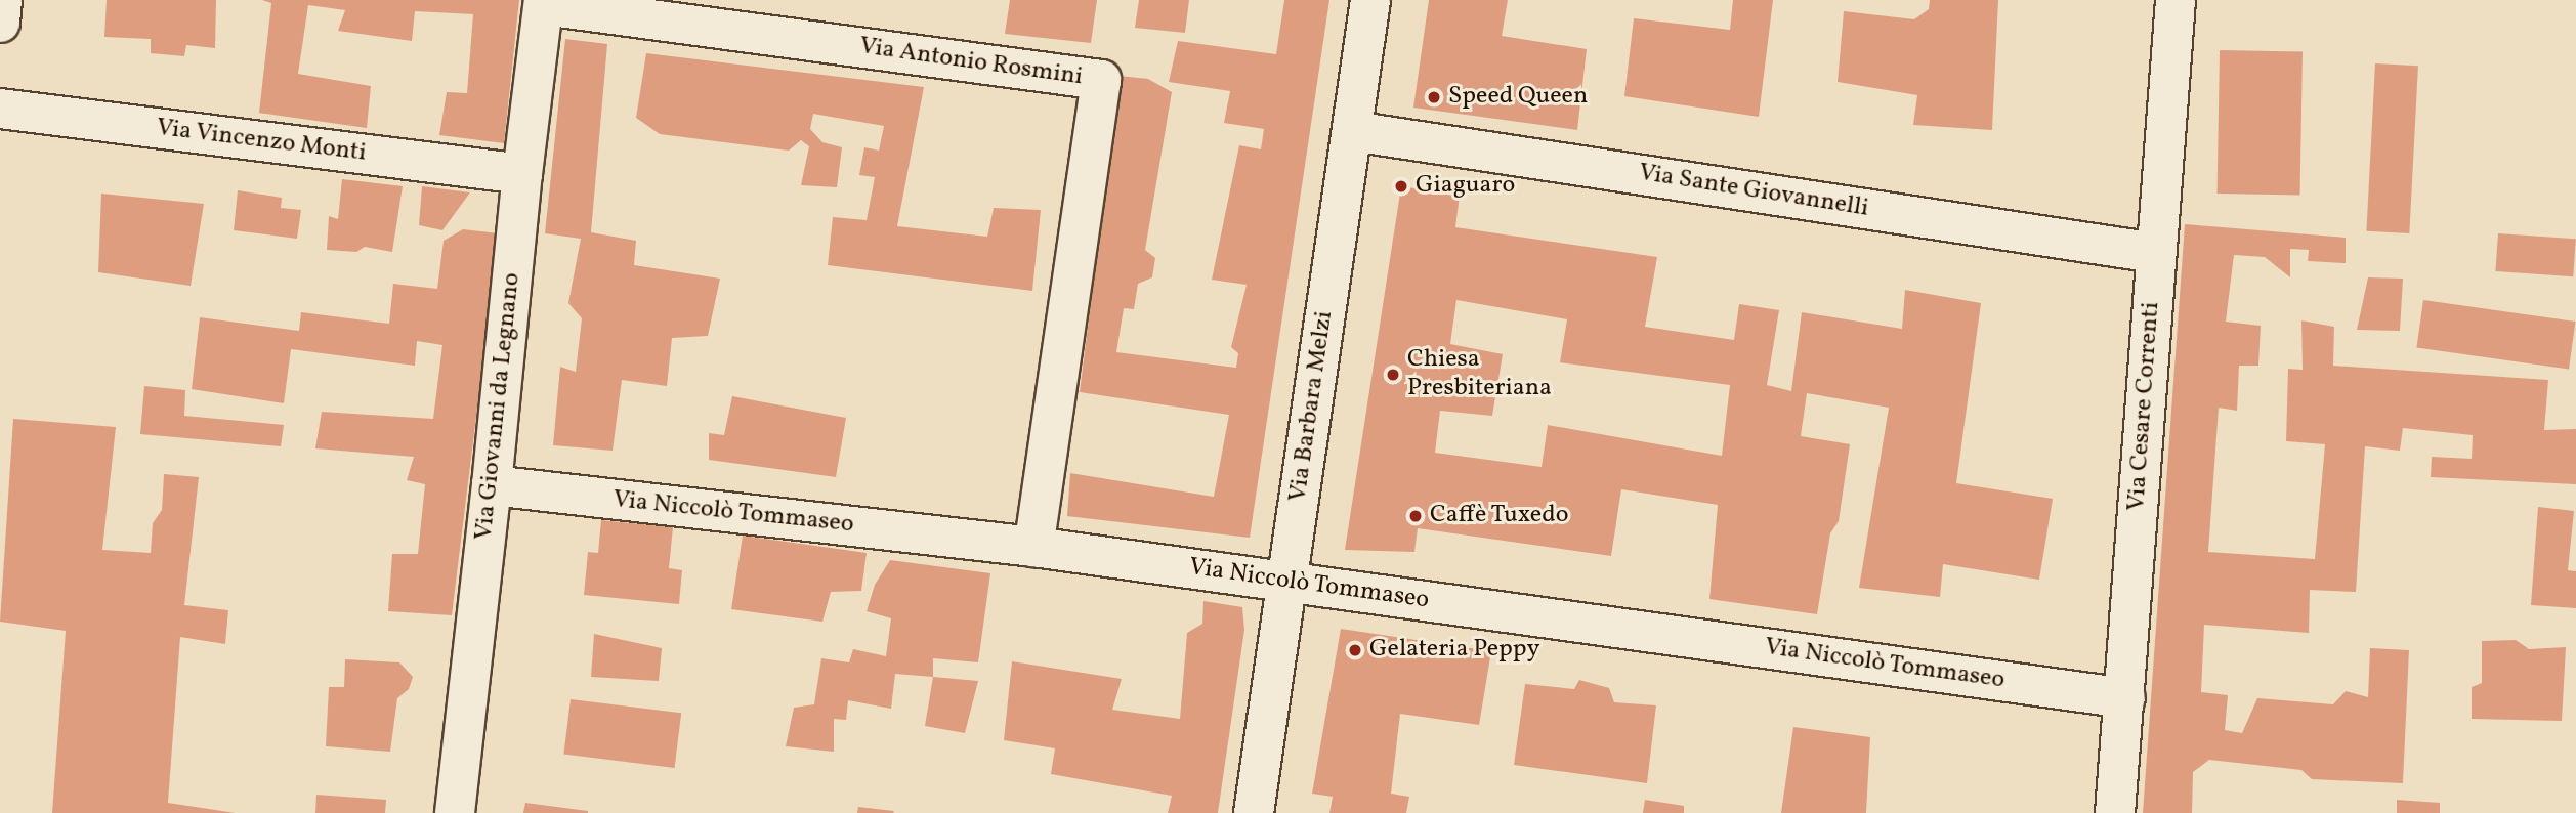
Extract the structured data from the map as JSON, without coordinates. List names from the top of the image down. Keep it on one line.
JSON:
{"streets":{"street":["Via Antonio Rosmini","Via Vincenzo Monti","Via Sante Giovannelli","Via Giovanni da Legnano","Via Barbara Melzi","Via Cesare Correnti","Via Niccolò Tommaseo"]},"crossings":[["Via Antonio Rosmini","Via Giovanni da Legnano"],["Via Antonio Rosmini","Via Niccolò Tommaseo"],["Via Vincenzo Monti","Via Giovanni da Legnano"],["Via Sante Giovannelli","Via Barbara Melzi"],["Via Sante Giovannelli","Via Cesare Correnti"],["Via Giovanni da Legnano","Via Niccolò Tommaseo"],["Via Barbara Melzi","Via Niccolò Tommaseo"],["Via Cesare Correnti","Via Niccolò Tommaseo"]],"places":["Speed Queen","Giaguaro","Chiesa Presbiteriana","Caffè Tuxedo","Gelateria Peppy"]}
